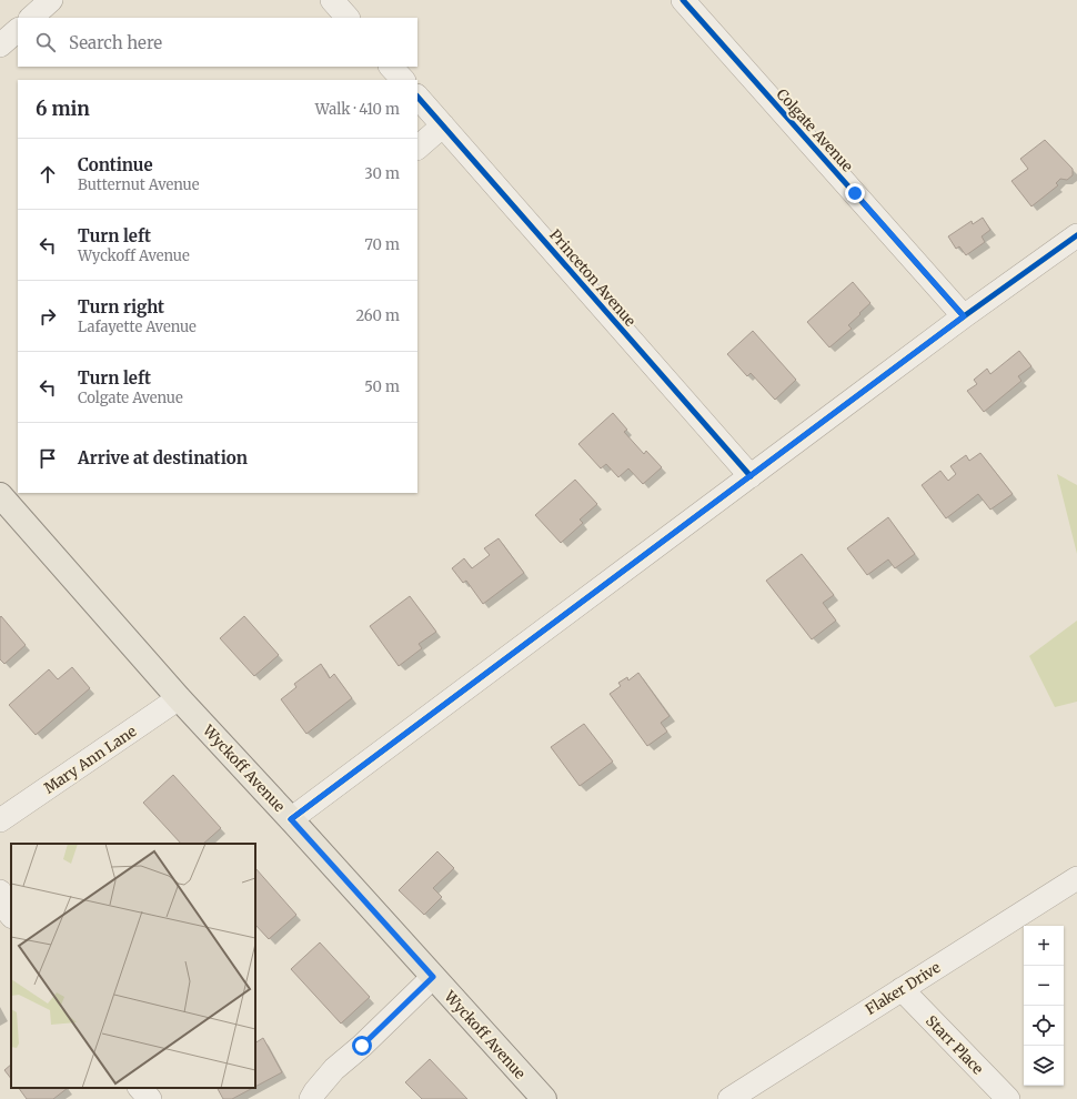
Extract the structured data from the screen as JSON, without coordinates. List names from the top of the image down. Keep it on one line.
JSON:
{"streets":{"main road":["Wyckoff Avenue"],"street":["Colgate Avenue","Princeton Avenue","Mary Ann Lane","Flaker Drive","Starr Place"]},"crossings":[["Mary Ann Lane","Wyckoff Avenue"],["Flaker Drive","Starr Place"]],"page":{"search":"Search here","heading":["6 min","Walk · 410 m"],"list":[["Continue","Butternut Avenue","30 m"],["Turn left","Wyckoff Avenue","70 m"],["Turn right","Lafayette Avenue","260 m"],["Turn left","Colgate Avenue","50 m"],"Arrive at destination"],"map_buttons":["+","−"]}}
